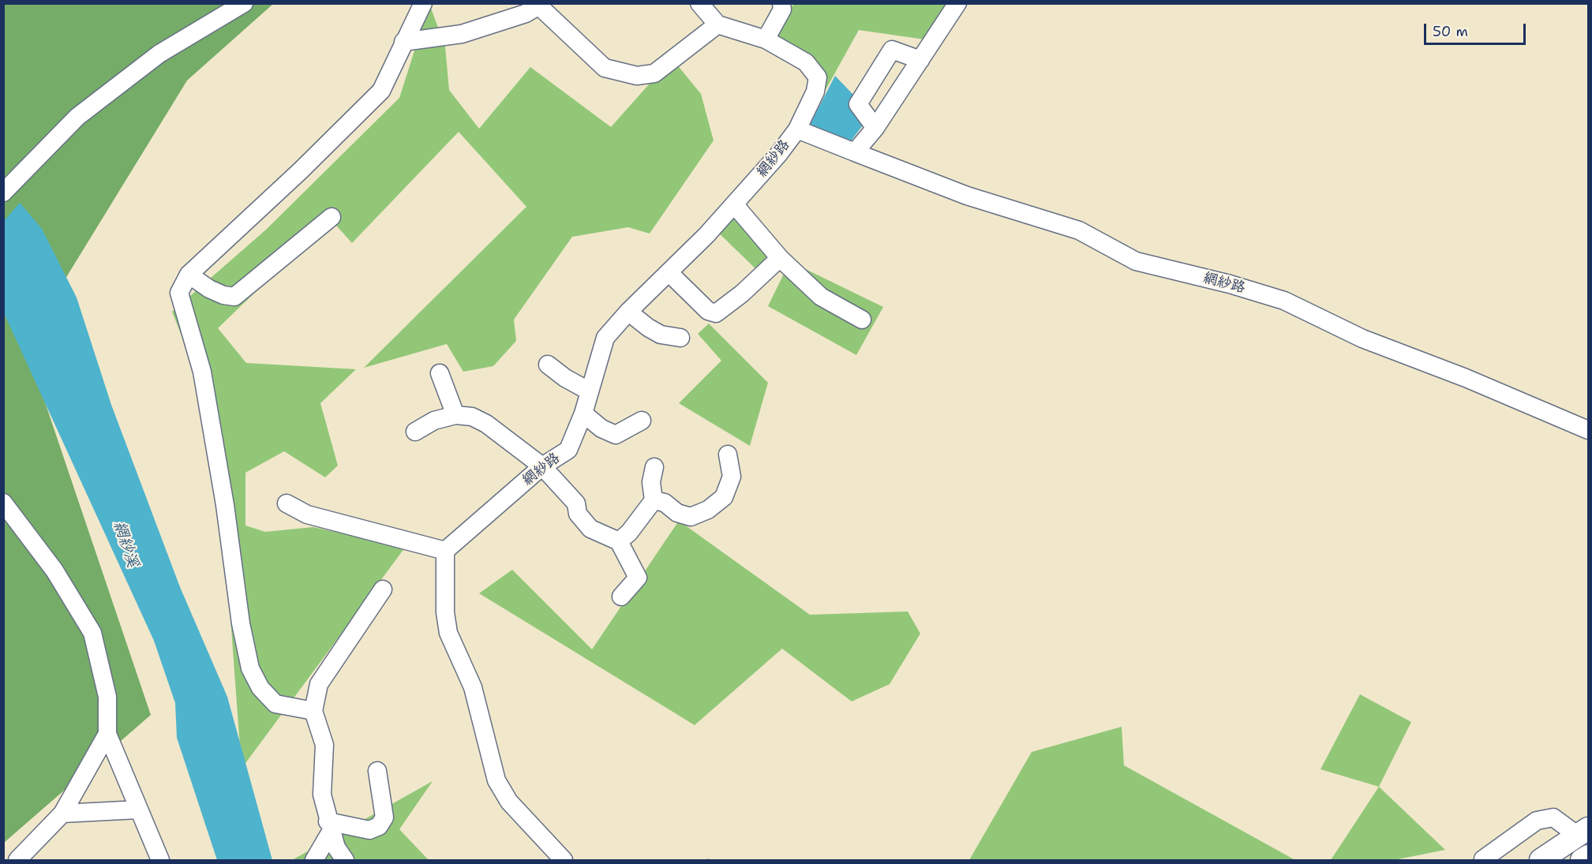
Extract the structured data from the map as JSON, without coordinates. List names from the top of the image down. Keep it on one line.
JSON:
{"streets":{"street":["網紗路"]},"water":["網紗溪"],"scale_bar":"50 m"}
